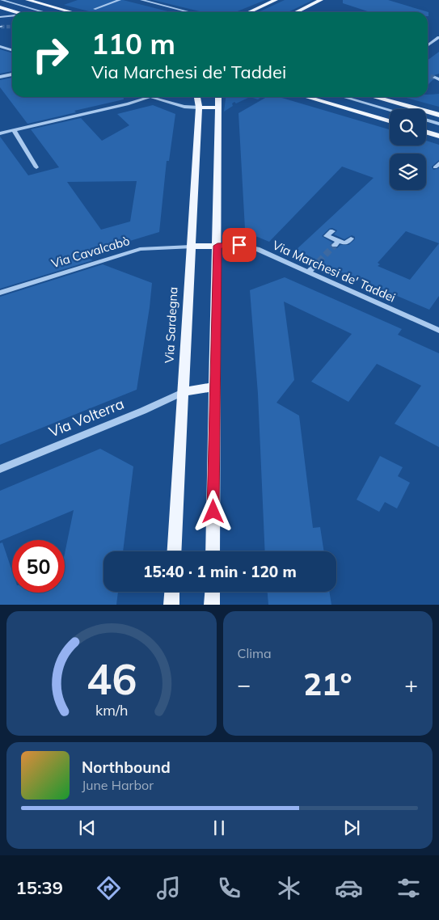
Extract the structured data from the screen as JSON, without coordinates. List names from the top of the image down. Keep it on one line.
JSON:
{"streets":{"main road":["Via Sardegna"],"street":["Via Cavalcabò","Via Marchesi de' Taddei","Via Volterra"]},"crossings":[["Via Cavalcabò","Via Sardegna"],["Via Sardegna","Via Volterra"]],"page":{"turn":["110 m","Via Marchesi de' Taddei"],"limit":"50","trip":"15:40 · 1 min · 120 m","tile":"Clima","heat":["−","21°","+"],"song":["Northbound","June Harbor"],"tabs":"15:39","gauge":["46","km/h"]}}
